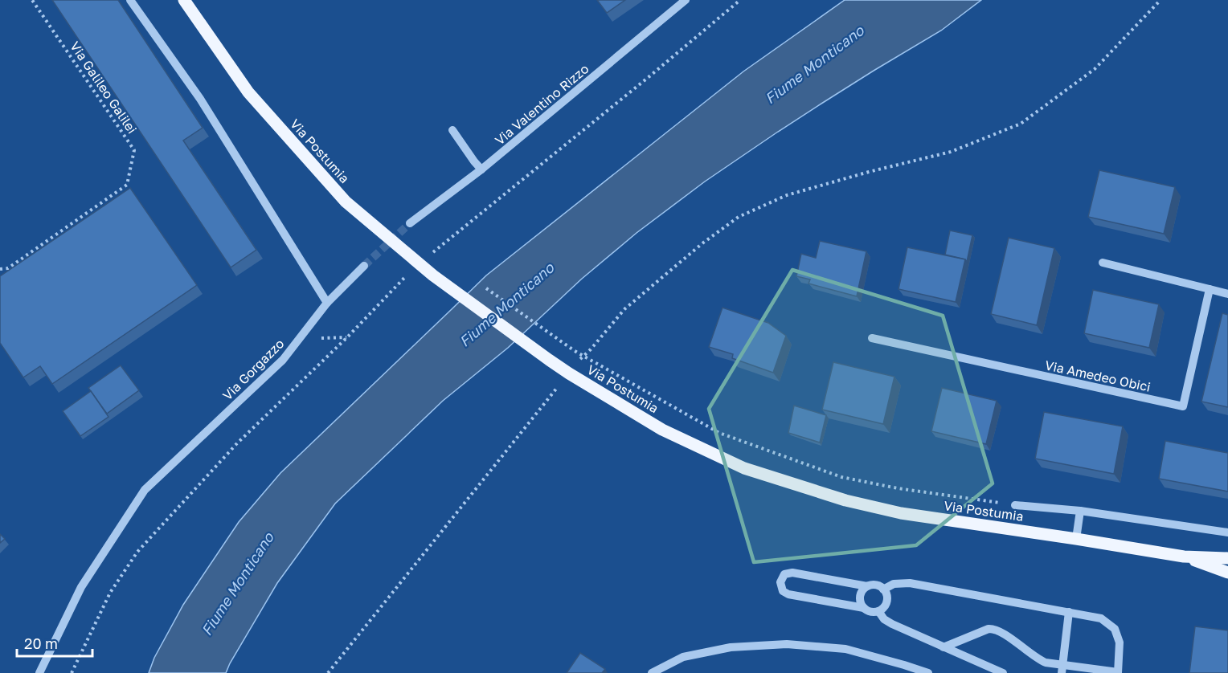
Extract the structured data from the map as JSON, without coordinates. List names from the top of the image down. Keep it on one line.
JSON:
{"streets":{"main road":["Via Postumia"],"street":["Via Valentino Rizzo","Via Gorgazzo","Via Amedeo Obici"],"path":["Via Galileo Galilei"]},"water":["Fiume Monticano"],"scale_bar":"20 m"}
